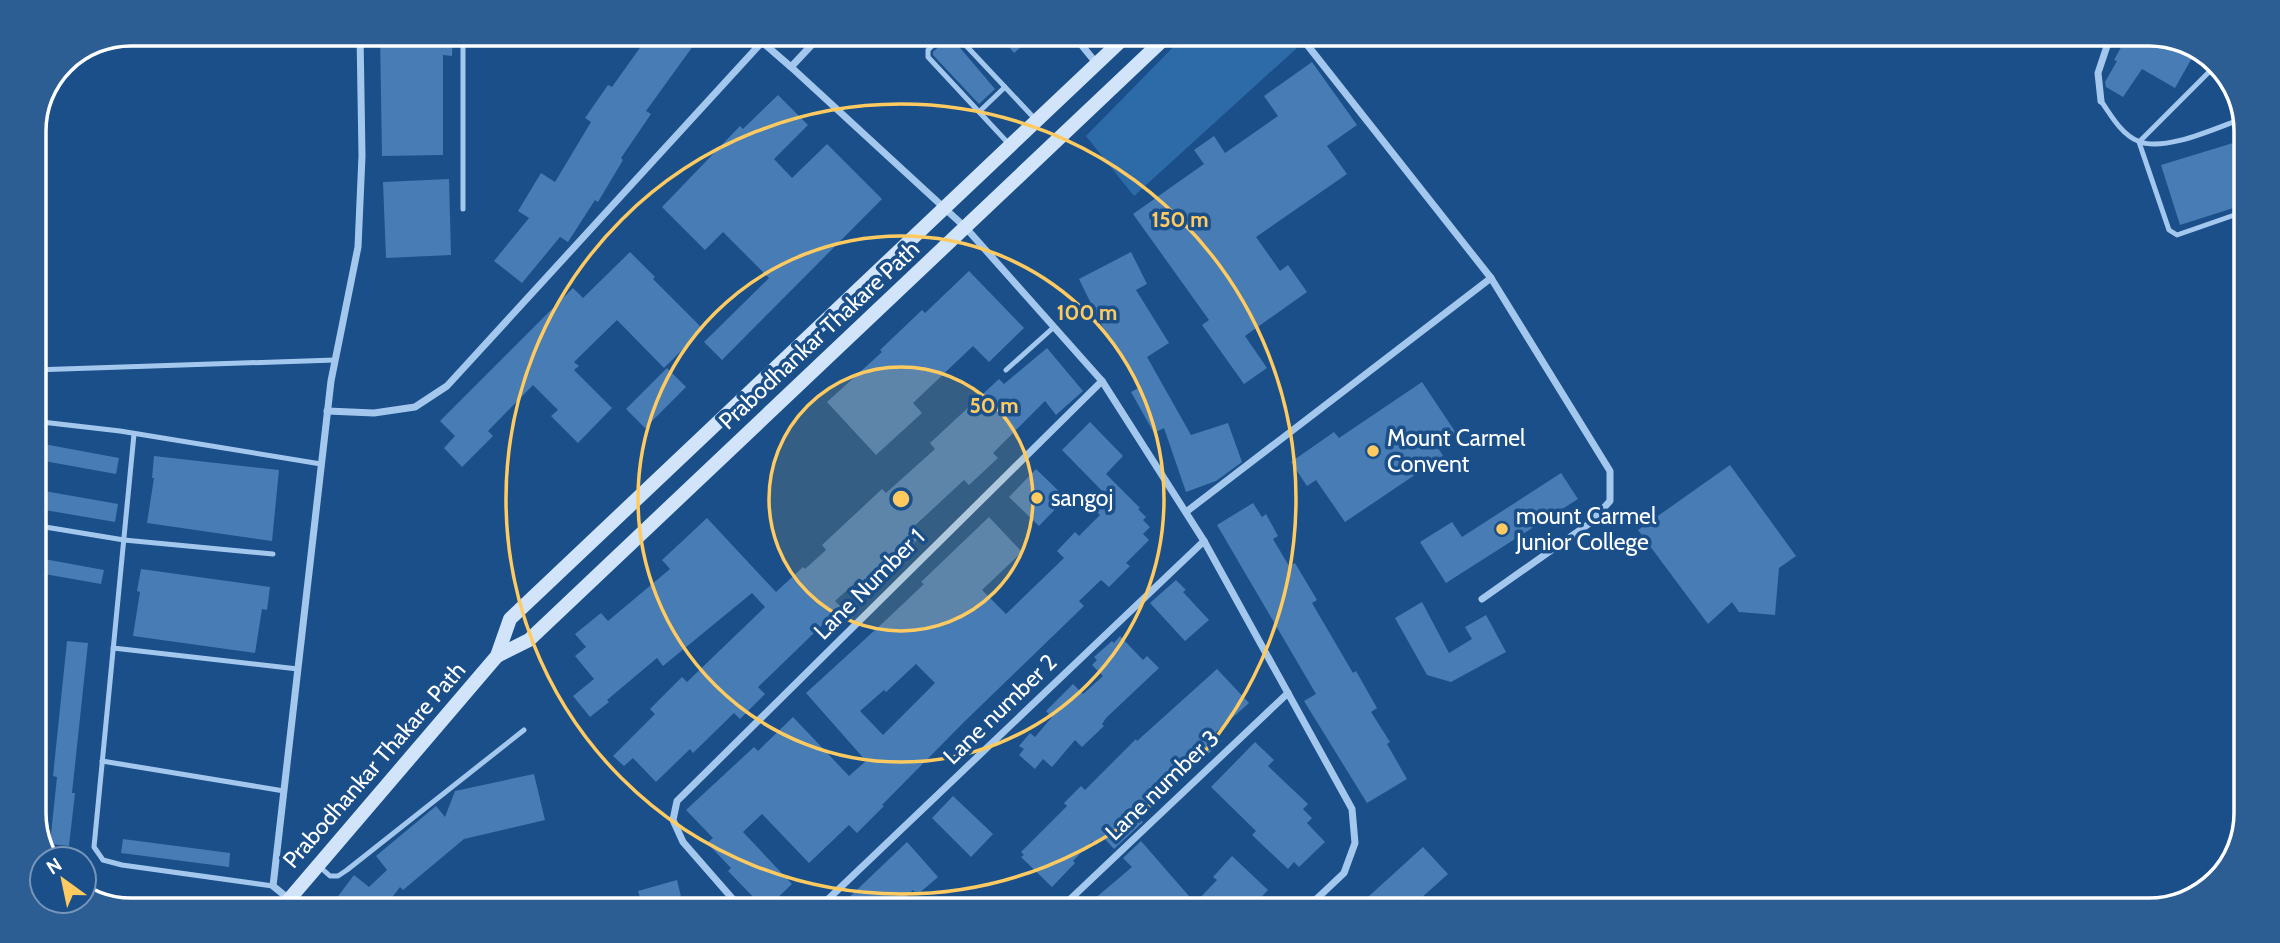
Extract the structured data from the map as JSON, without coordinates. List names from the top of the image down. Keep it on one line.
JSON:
{"streets":{"main road":["Prabodhankar Thakare Path"],"street":["Lane Number 1","Lane number 2","Lane number 3"]},"places":["Mount Carmel Convent","sangoj","mount Carmel Junior College"],"north":"top left","rings":["150 m","100 m","50 m"]}
